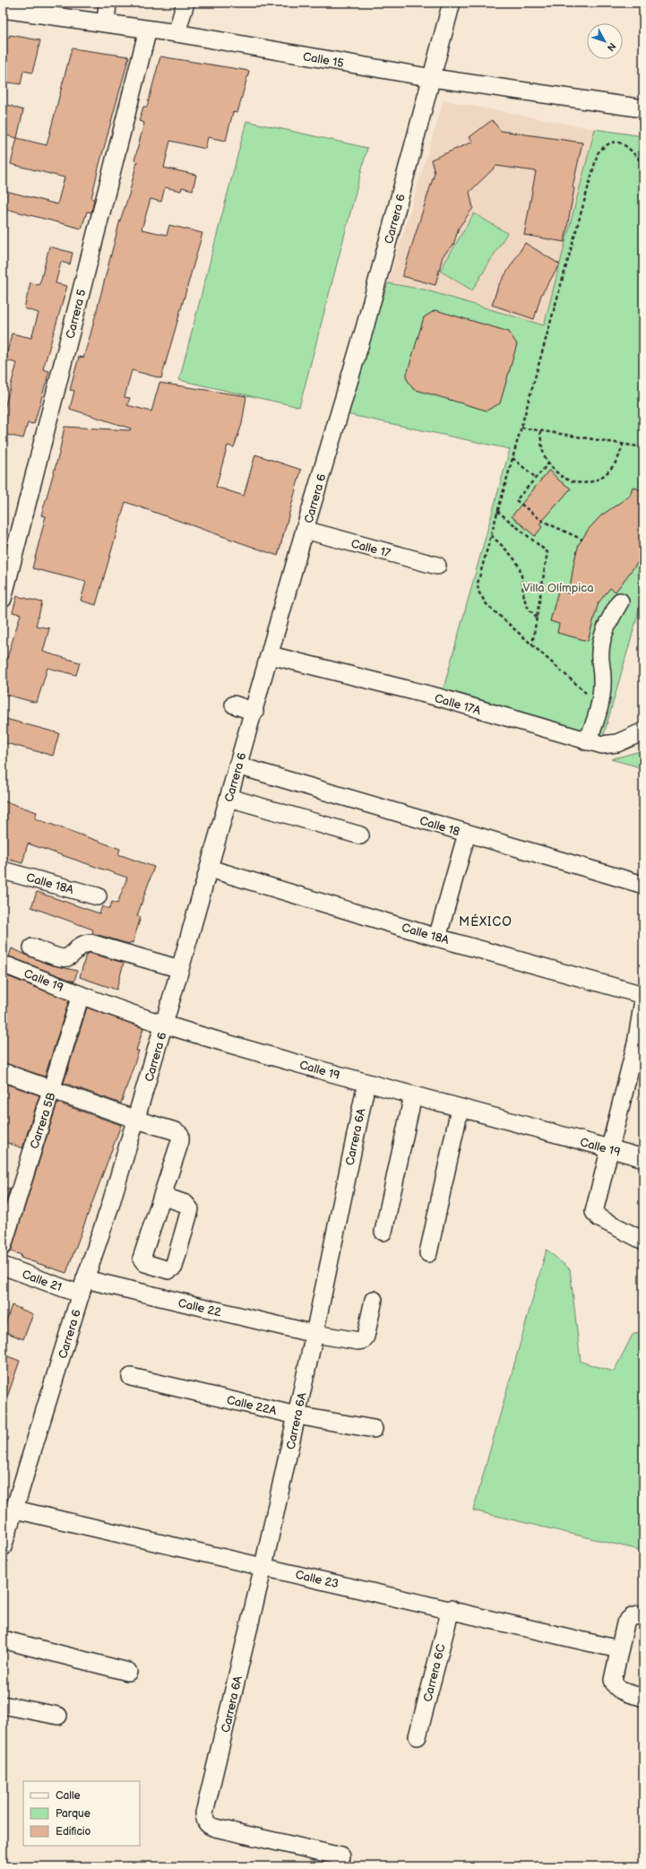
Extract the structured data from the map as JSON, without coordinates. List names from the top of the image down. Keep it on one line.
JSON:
{"streets":{"street":["Calle 15","Carrera 6","Carrera 5","Calle 17","Calle 17A","Calle 18","Calle 18A","Calle 19","Carrera 5B","Carrera 6A","Calle 21","Calle 22","Calle 22A","Calle 23","Carrera 6C"]},"crossings":[["Calle 15","Carrera 6"],["Calle 15","Carrera 5"],["Carrera 6","Calle 17"],["Carrera 6","Calle 17A"],["Carrera 6","Calle 18"],["Carrera 6","Calle 18A"],["Carrera 6","Calle 19"],["Carrera 6","Calle 21"],["Carrera 6","Calle 22"],["Carrera 6","Calle 23"],["Calle 19","Carrera 5B"],["Calle 19","Carrera 6A"],["Carrera 6A","Calle 22"],["Carrera 6A","Calle 22A"],["Carrera 6A","Calle 23"],["Calle 21","Calle 22"],["Calle 23","Carrera 6C"]],"districts":["MÉXICO"],"parks":["Villa Olímpica"],"legend":["Calle","Parque","Edificio"],"north":"bottom right"}
